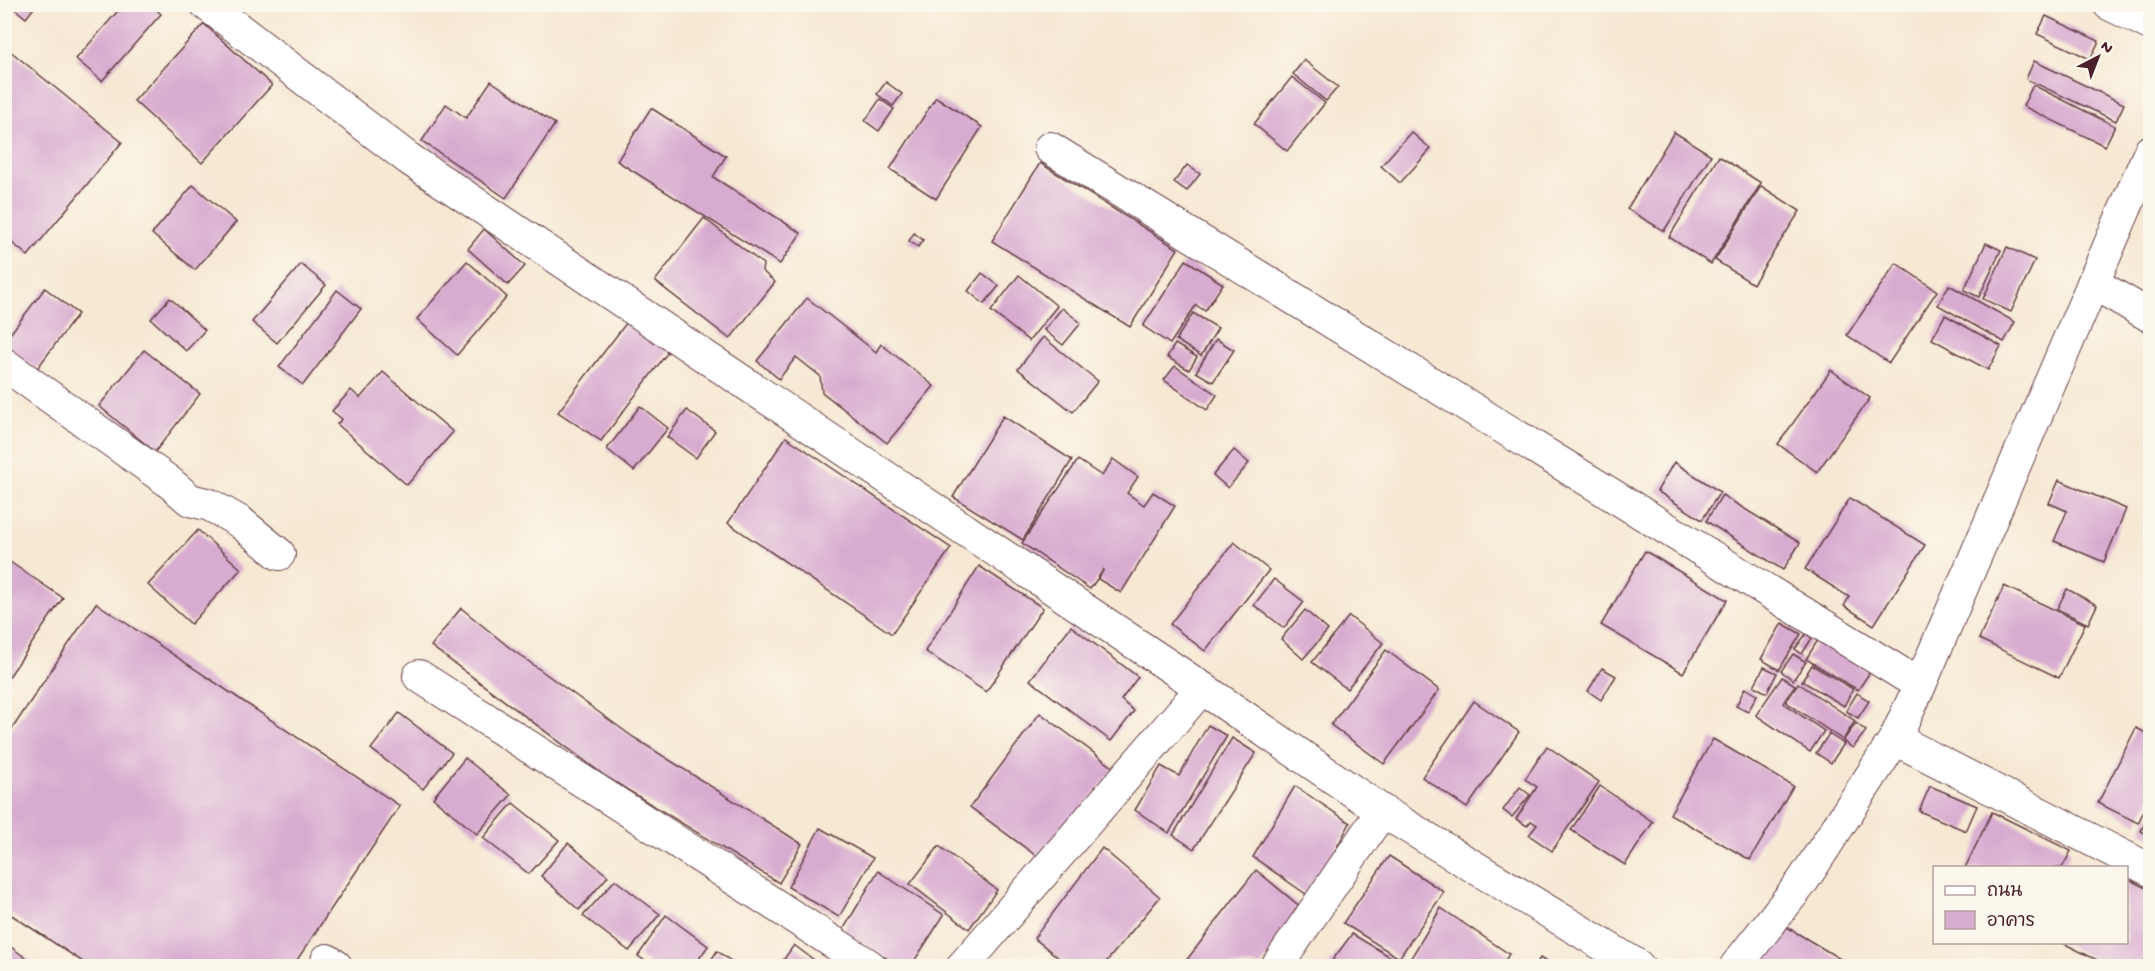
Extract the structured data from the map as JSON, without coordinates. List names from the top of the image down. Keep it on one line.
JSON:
{"legend":["ถนน","อาคาร"],"north":"top right"}
